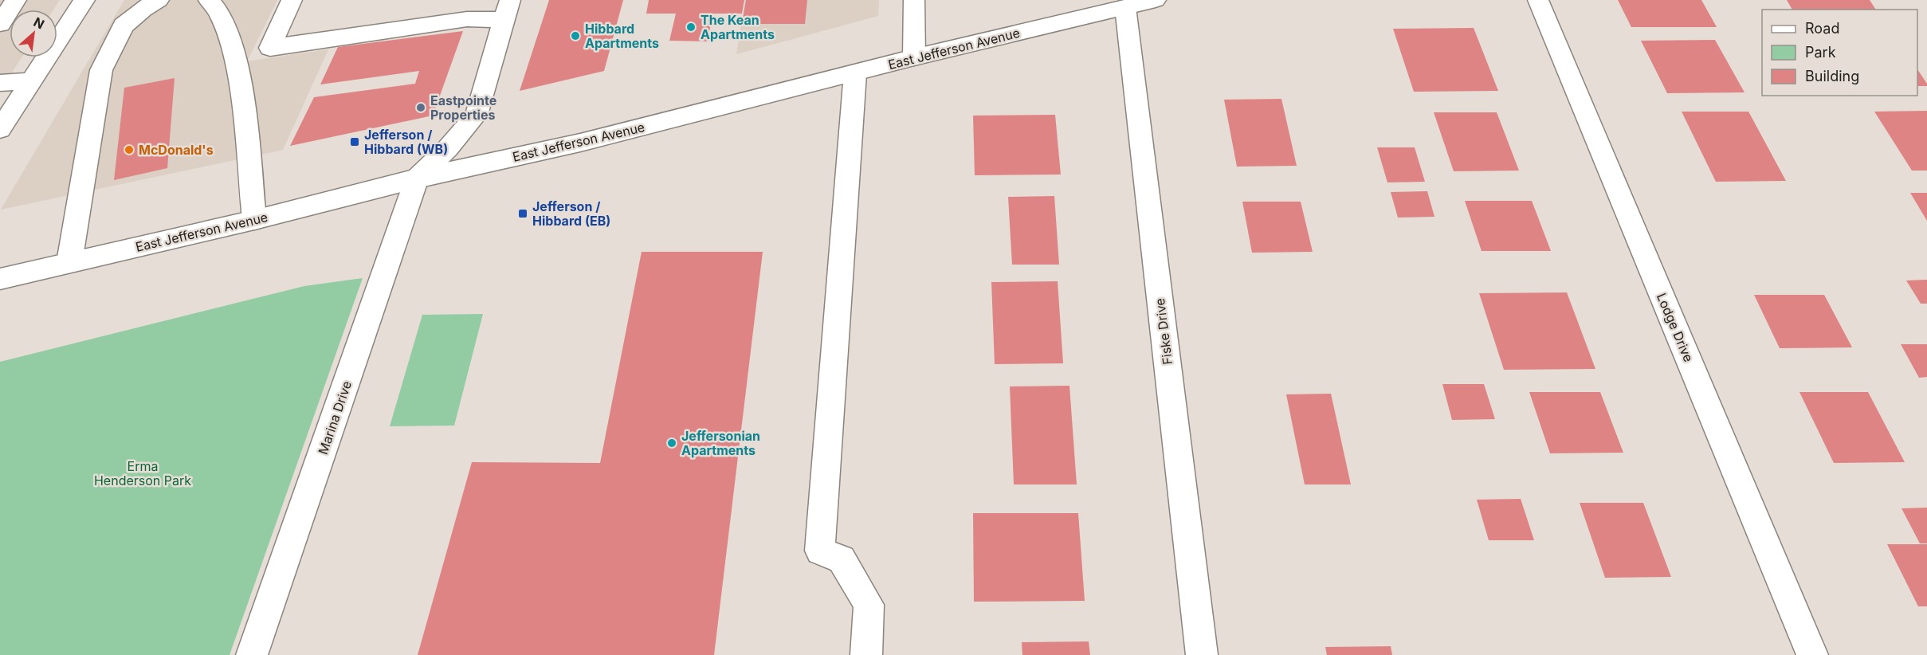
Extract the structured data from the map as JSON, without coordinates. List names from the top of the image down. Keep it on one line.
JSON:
{"streets":{"street":["East Jefferson Avenue","Lodge Drive","Fiske Drive","Marina Drive"]},"crossings":[["East Jefferson Avenue","Fiske Drive"],["East Jefferson Avenue","Marina Drive"]],"parks":["Erma Henderson Park"],"places":{"other":["The Kean Apartments","Hibbard Apartments","Eastpointe Properties","McDonald's","Jeffersonian Apartments"],"transit":["Jefferson / Hibbard (WB)","Jefferson / Hibbard (EB)"]},"legend":["Road","Park","Building"],"north":"top right"}
